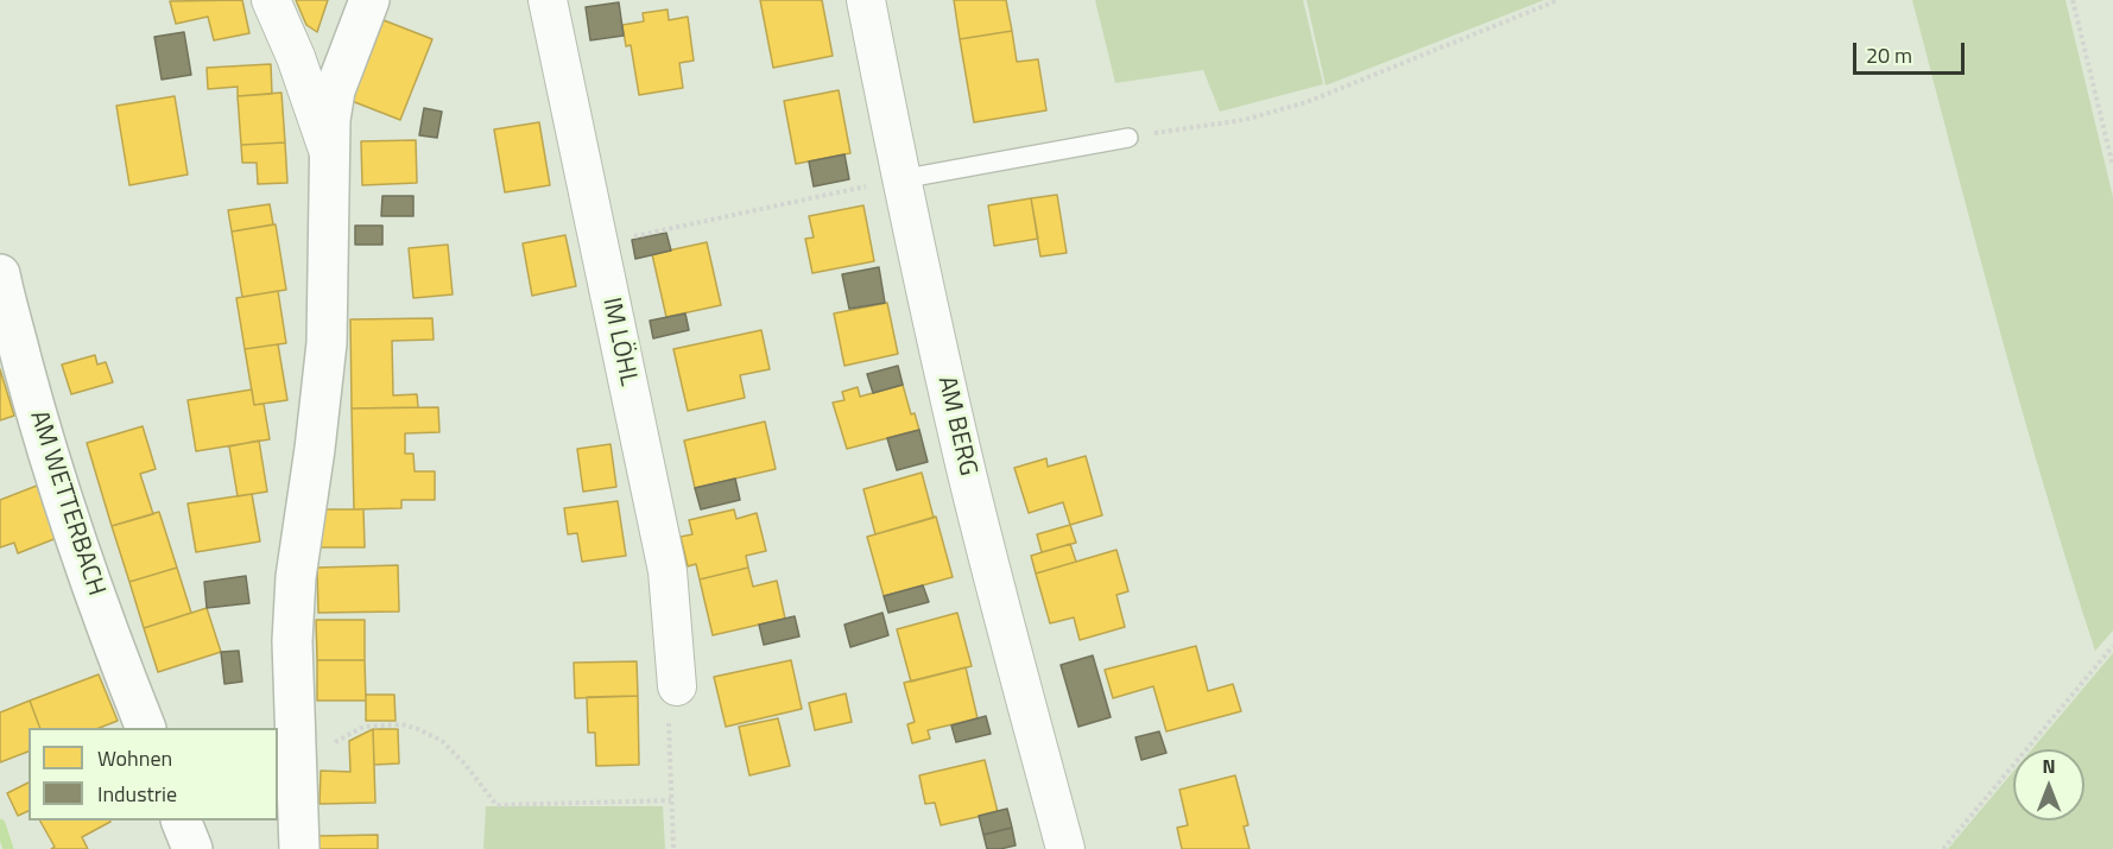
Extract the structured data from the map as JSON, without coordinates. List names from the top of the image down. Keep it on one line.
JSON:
{"streets":{"street":["IM LÖHL","AM BERG","AM WETTERBACH"]},"legend":["Wohnen","Industrie"],"scale_bar":"20 m","north":"top"}
